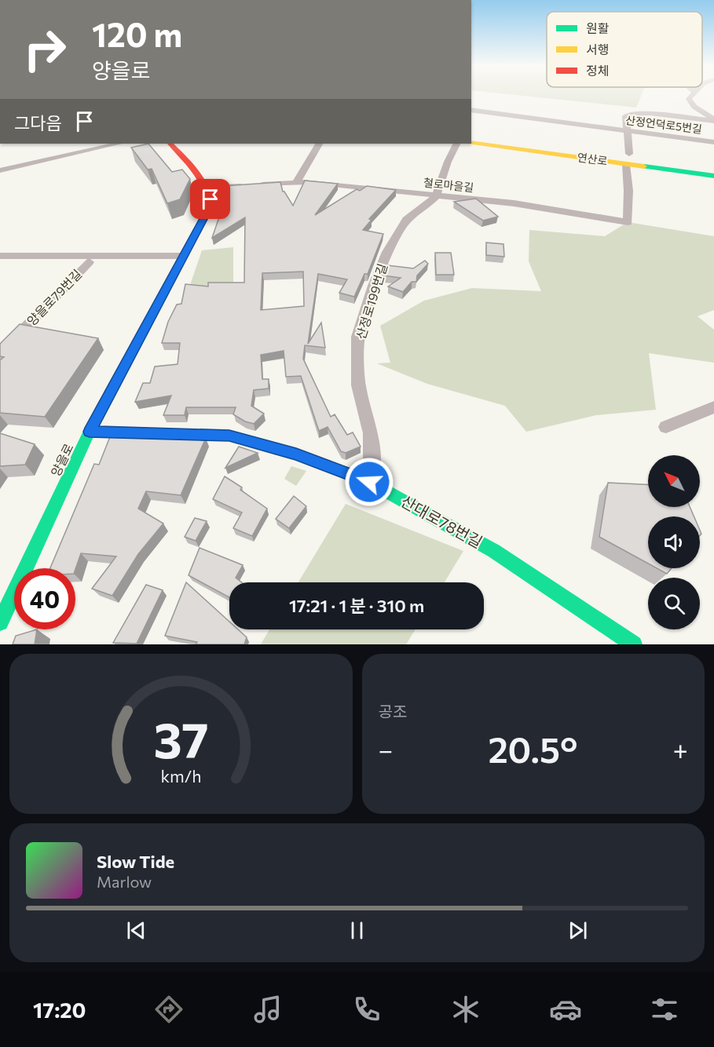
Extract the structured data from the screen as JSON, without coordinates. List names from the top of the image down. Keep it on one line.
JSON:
{"streets":{"street":["산정언덕로5번길","연산로","철로마을길","양을로79번길","산정로199번길","양을로","산대로78번길"]},"crossings":[["연산로","철로마을길"],["철로마을길","산정로199번길"],["철로마을길","양을로"],["산정로199번길","산대로78번길"],["양을로","산대로78번길"]],"legend":["원활","서행","정체"],"north":"top left","page":{"turn":["120 m","양을로"],"then":"그다음","limit":"40","trip":"17:21 · 1 분 · 310 m","tile":"공조","heat":["−","20.5°","+"],"song":["Slow Tide","Marlow"],"tabs":"17:20","gauge":["37","km/h"]}}
